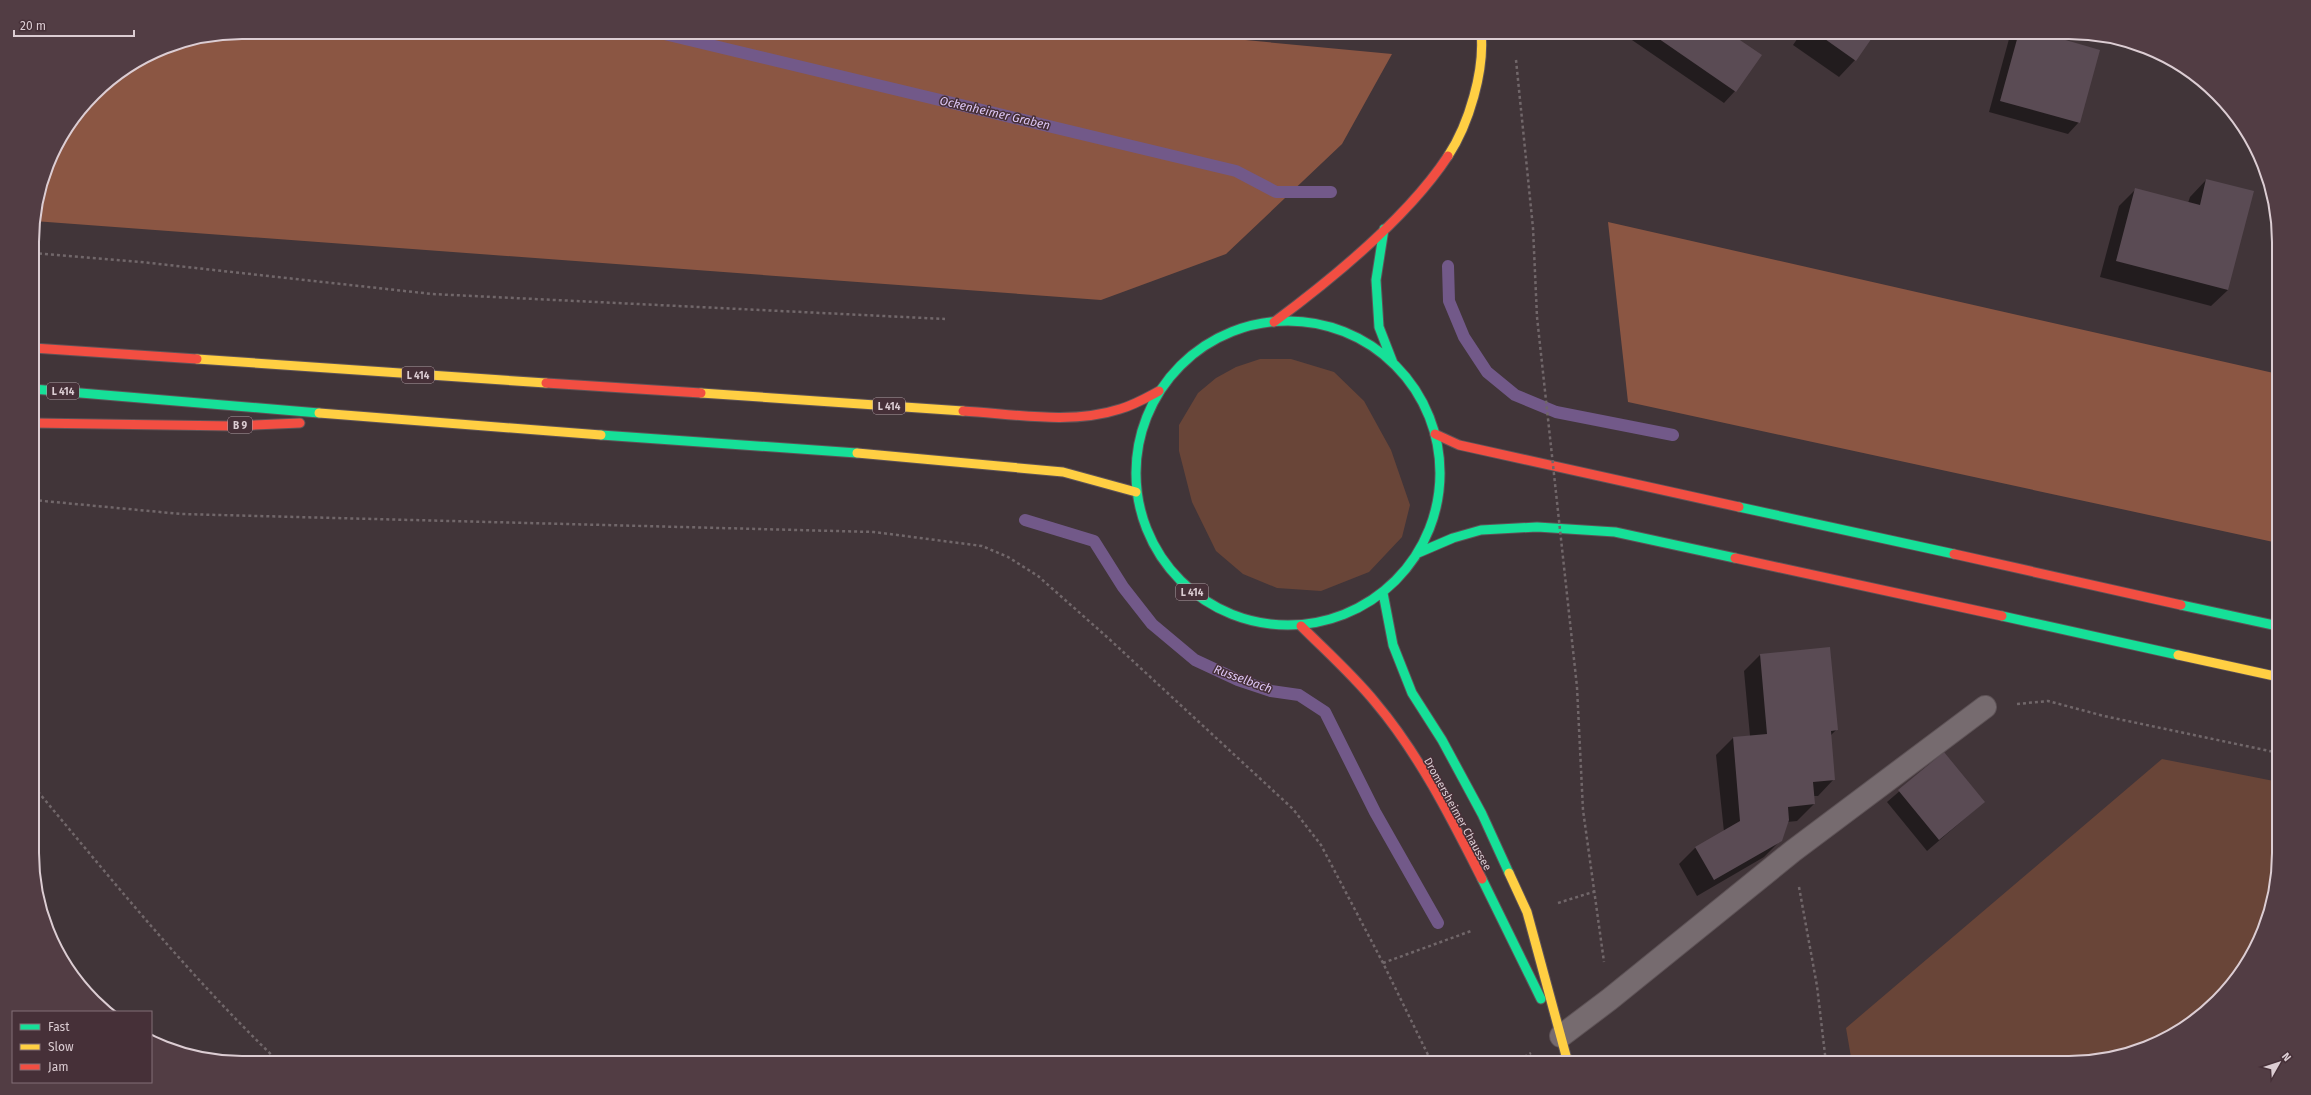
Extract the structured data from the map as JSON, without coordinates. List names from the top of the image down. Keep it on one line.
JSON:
{"streets":{"main road":["L 414","B 9","Dromersheimer Chaussee"]},"crossings":[["L 414","B 9"],["L 414","Dromersheimer Chaussee"]],"water":["Ockenheimer Graben","Russelbach"],"legend":["Fast","Slow","Jam"],"scale_bar":"20 m","north":"top right"}
